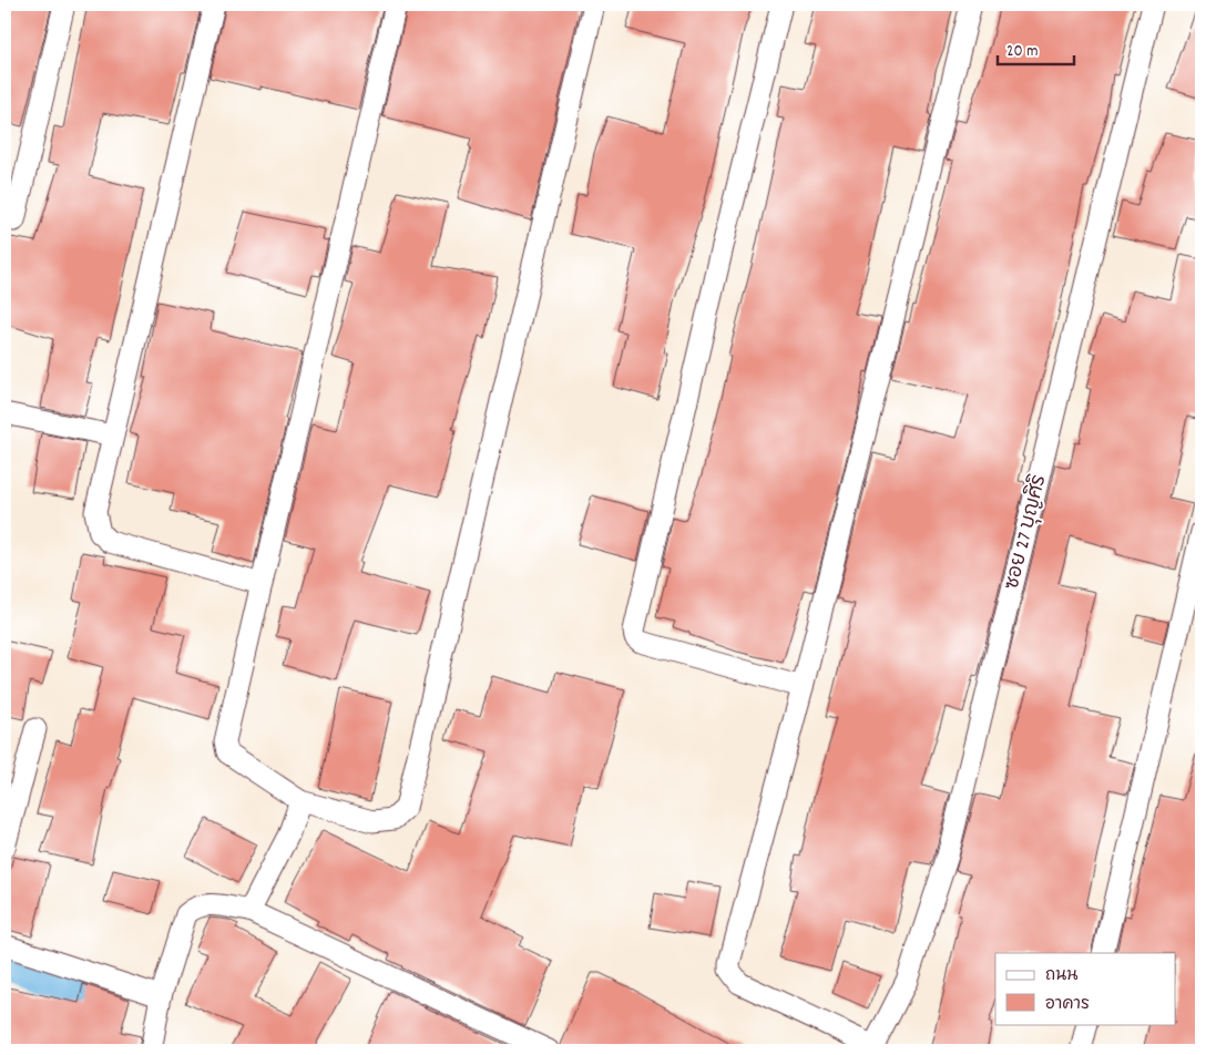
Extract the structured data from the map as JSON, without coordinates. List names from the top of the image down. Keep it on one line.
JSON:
{"streets":{"street":["ซอย 27 บุญศิริ"]},"legend":["ถนน","อาคาร"],"scale_bar":"20 m"}
